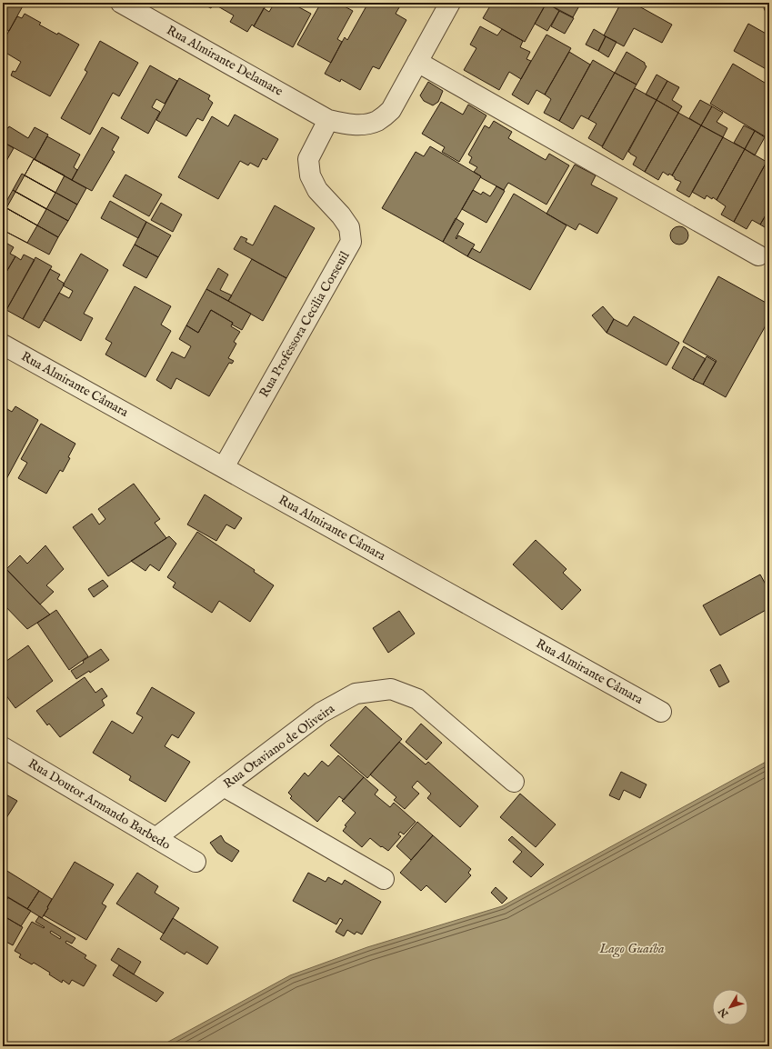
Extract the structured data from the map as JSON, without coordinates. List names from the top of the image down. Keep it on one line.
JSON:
{"streets":{"street":["Rua Almirante Delamare","Rua Professora Cecilia Corseuil","Rua Almirante Câmara","Rua Otaviano de Oliveira","Rua Doutor Armando Barbedo"]},"crossings":[["Rua Almirante Delamare","Rua Professora Cecilia Corseuil"],["Rua Professora Cecilia Corseuil","Rua Almirante Câmara"],["Rua Otaviano de Oliveira","Rua Doutor Armando Barbedo"]],"water":["Lago Guaíba"],"north":"bottom left"}
